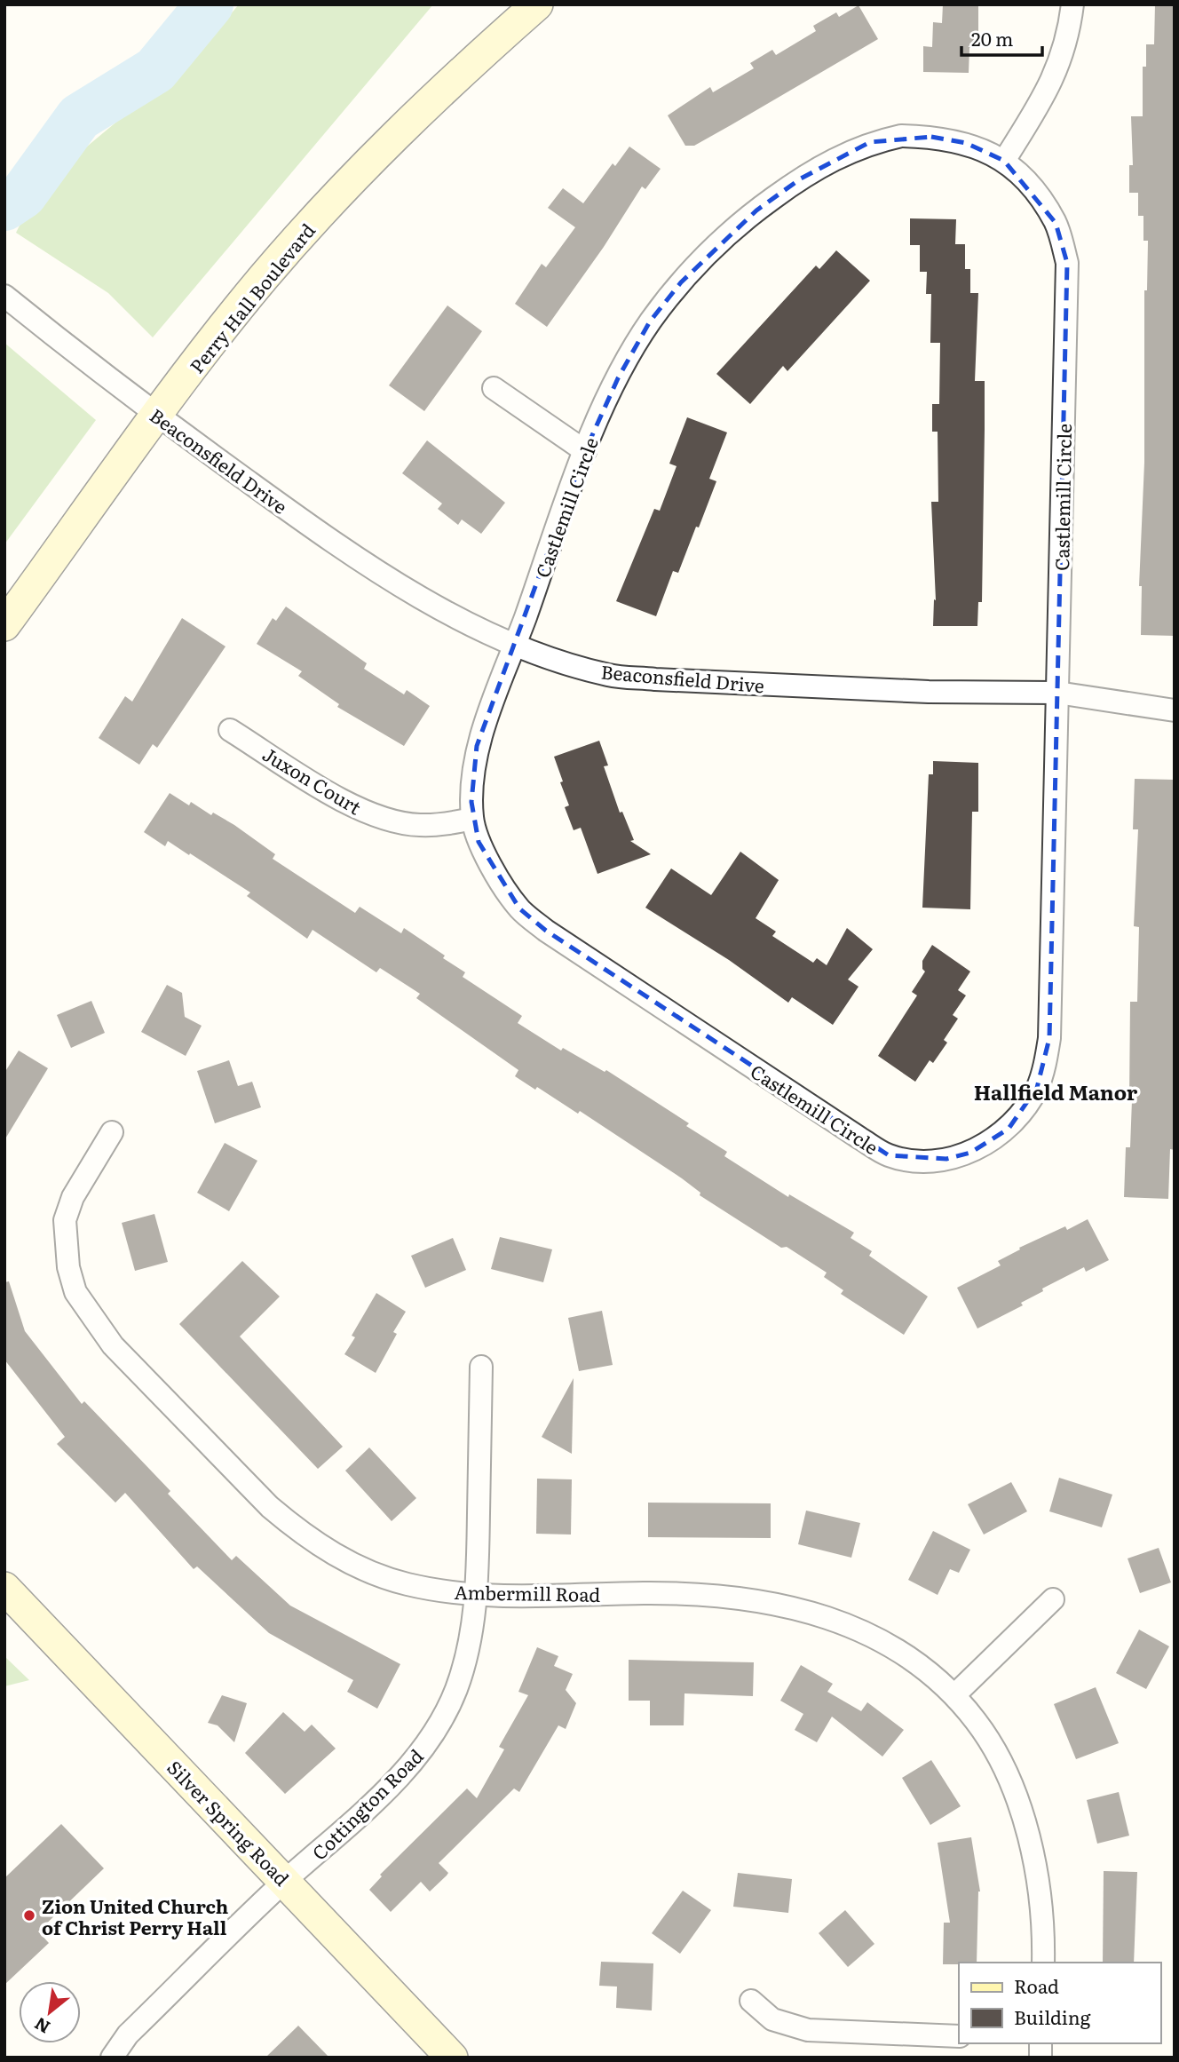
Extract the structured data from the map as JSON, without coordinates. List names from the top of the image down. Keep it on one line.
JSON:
{"streets":{"main road":["Perry Hall Boulevard","Silver Spring Road"],"street":["Beaconsfield Drive","Castlemill Circle","Juxon Court","Ambermill Road","Cottington Road"]},"crossings":[["Perry Hall Boulevard","Beaconsfield Drive"],["Beaconsfield Drive","Castlemill Circle"],["Castlemill Circle","Juxon Court"],["Ambermill Road","Cottington Road"],["Cottington Road","Silver Spring Road"]],"districts":["Hallfield Manor"],"places":["Zion United Church of Christ Perry Hall"],"legend":["Road","Building"],"scale_bar":"20 m","north":"bottom left"}
